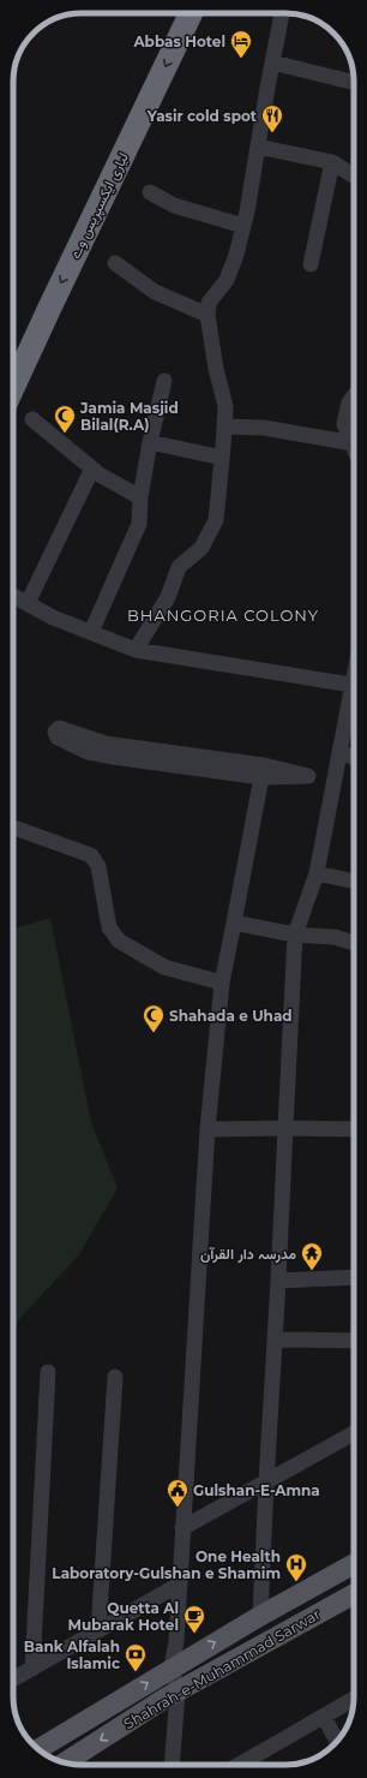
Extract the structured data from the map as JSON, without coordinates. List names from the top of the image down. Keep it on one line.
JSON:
{"streets":{"highway":["لیاری ایکسپریس وے"],"main road":["Shahrah-e-Muhammad Sarwar"]},"one_way":["لیاری ایکسپریس وے"],"districts":["BHANGORIA COLONY"],"places":{"hotel":["Abbas Hotel"],"restaurant":["Yasir cold spot"],"mosque":["Jamia Masjid Bilal(R.A)","Shahada e Uhad"],"temple":["مدرسہ دار القرآن"],"public building":["Gulshan-E-Amna"],"hospital":["One Health Laboratory-Gulshan e Shamim"],"cafe":["Quetta Al Mubarak Hotel"],"bank":["Bank Alfalah Islamic"]}}
